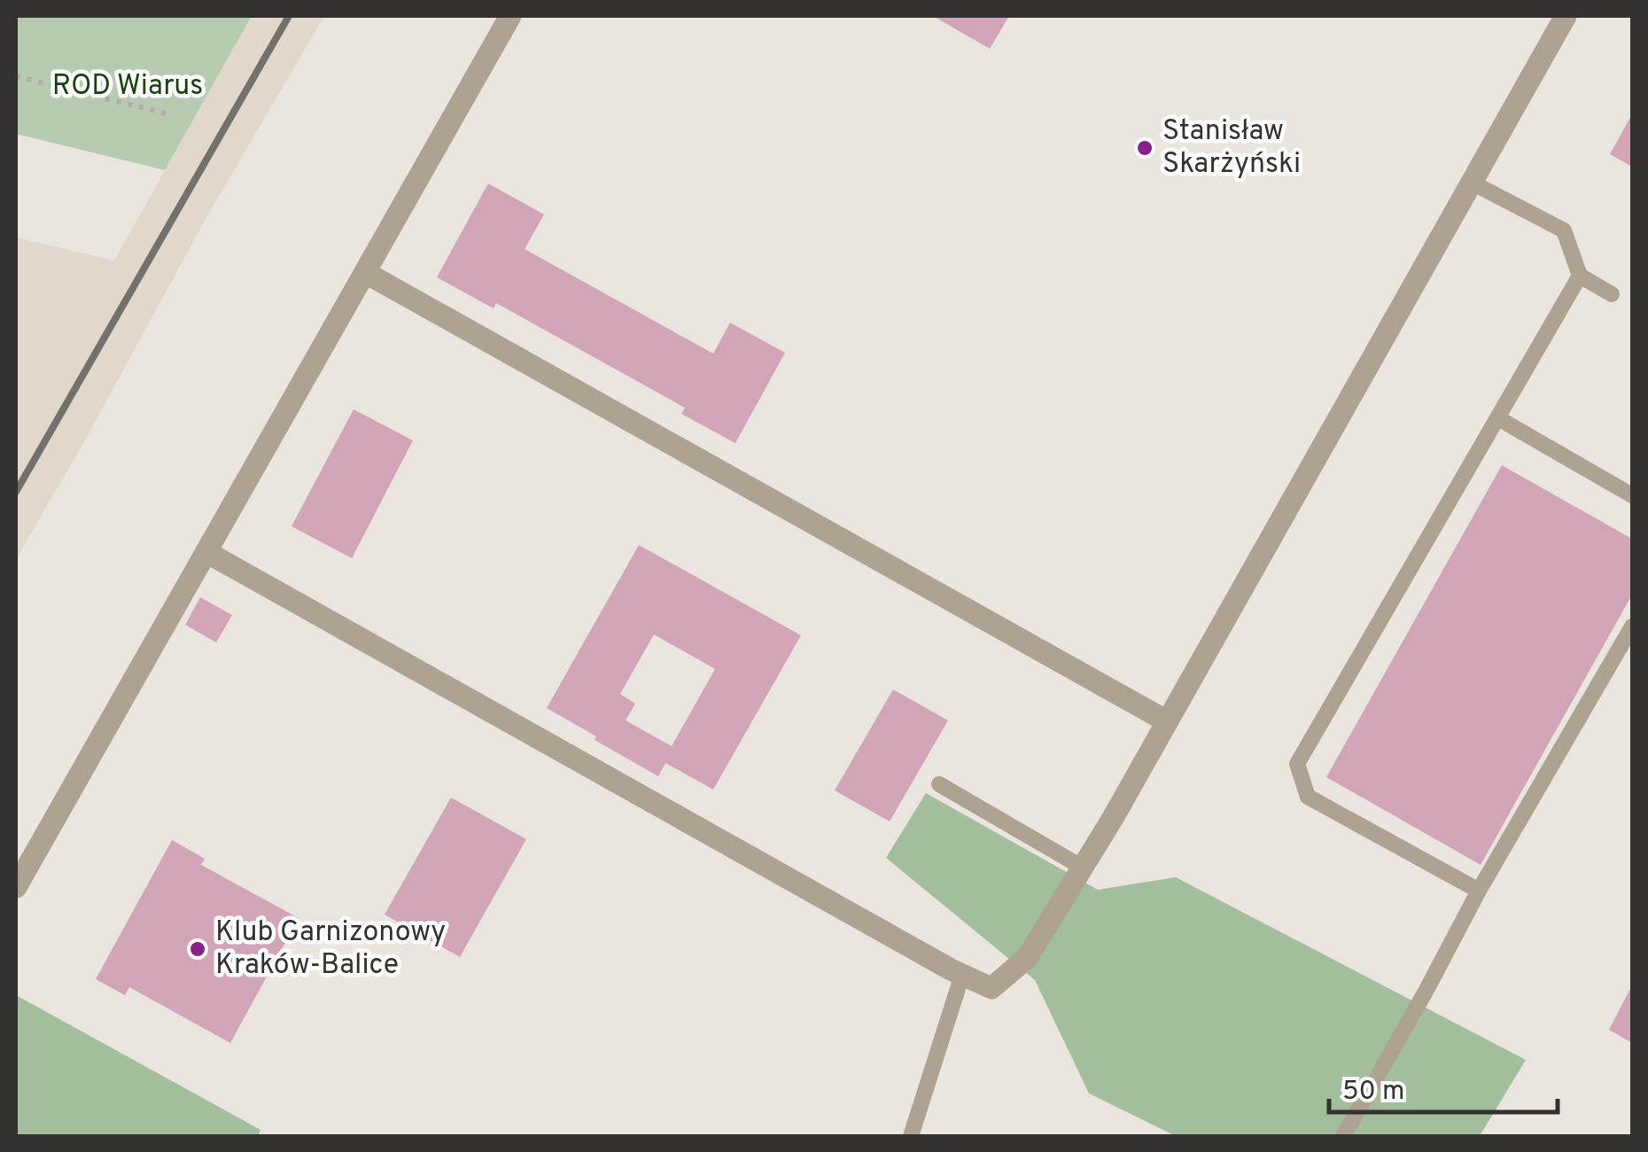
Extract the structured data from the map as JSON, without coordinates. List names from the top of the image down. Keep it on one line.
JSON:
{"parks":["ROD Wiarus"],"places":["Stanisław Skarżyński","Klub Garnizonowy Kraków-Balice"],"scale_bar":"50 m"}
